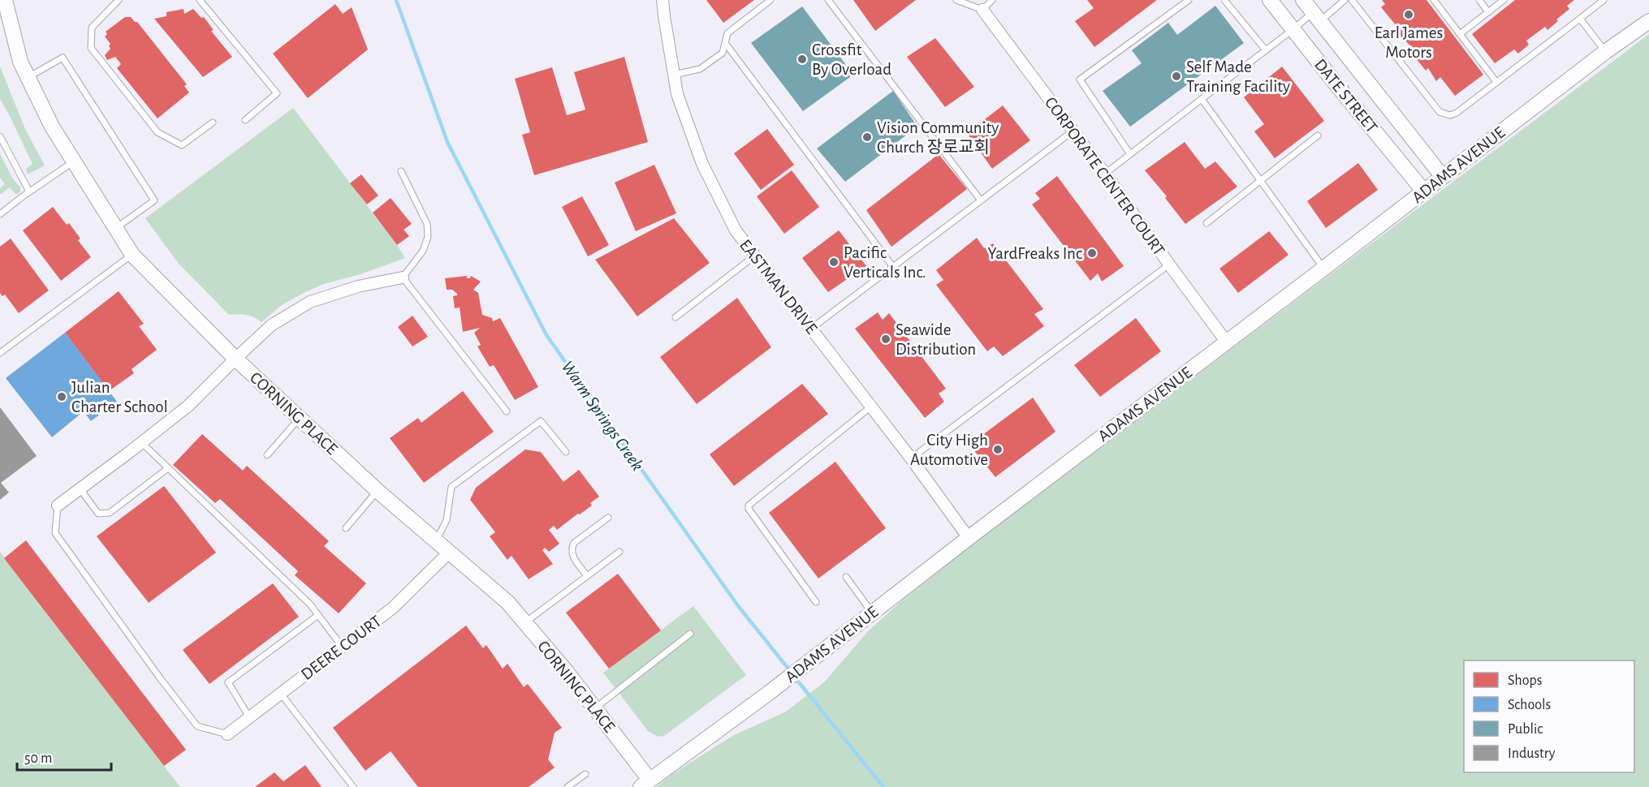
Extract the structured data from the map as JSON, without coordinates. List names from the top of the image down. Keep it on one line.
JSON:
{"streets":{"street":["DATE STREET","ADAMS AVENUE","CORPORATE CENTER COURT","EASTMAN DRIVE","CORNING PLACE","DEERE COURT"]},"crossings":[["DATE STREET","ADAMS AVENUE"],["ADAMS AVENUE","CORPORATE CENTER COURT"],["ADAMS AVENUE","EASTMAN DRIVE"],["ADAMS AVENUE","CORNING PLACE"],["CORNING PLACE","DEERE COURT"]],"water":["Warm Springs Creek"],"places":["Earl James Motors","Crossfit By Overload","Self Made Training Facility","Vision Community Church 장로교회","YardFreaks Inc","Pacific Verticals Inc.","Seawide Distribution","Julian Charter School","City High Automotive"],"legend":["Shops","Schools","Public","Industry"],"scale_bar":"50 m"}
